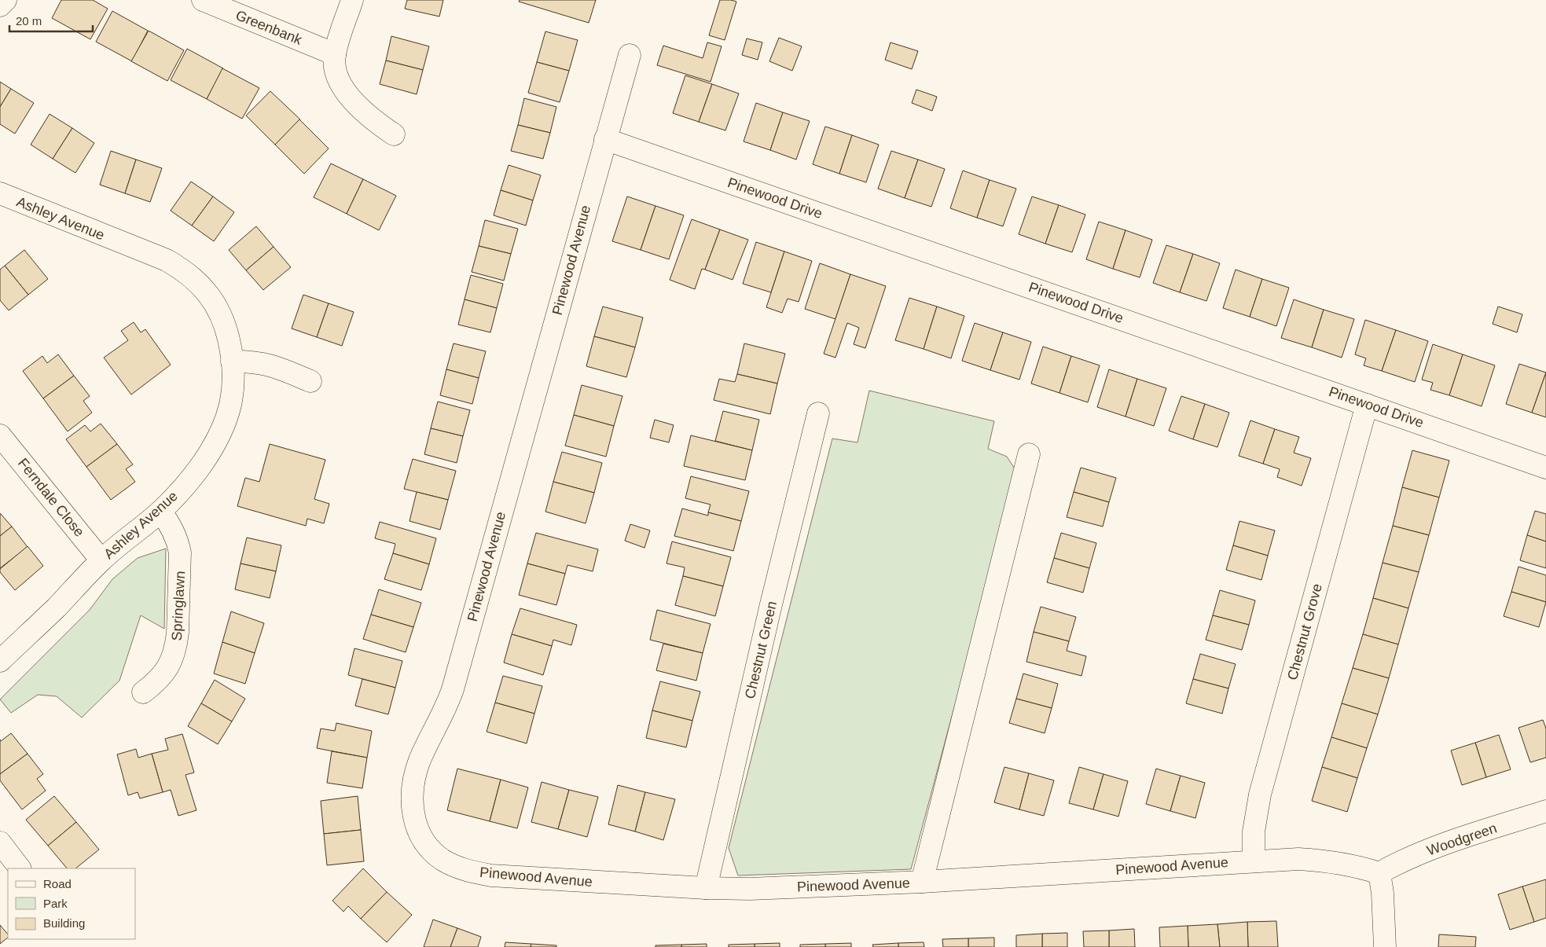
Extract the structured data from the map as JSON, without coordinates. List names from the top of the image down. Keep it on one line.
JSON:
{"streets":{"street":["Greenbank","Pinewood Drive","Ashley Avenue","Pinewood Avenue","Ferndale Close","Springlawn","Chestnut Grove","Chestnut Green","Woodgreen"]},"crossings":[["Pinewood Drive","Pinewood Avenue"],["Pinewood Drive","Chestnut Grove"],["Ashley Avenue","Ferndale Close"],["Ashley Avenue","Springlawn"],["Pinewood Avenue","Chestnut Grove"],["Pinewood Avenue","Chestnut Green"],["Pinewood Avenue","Woodgreen"]],"legend":["Road","Park","Building"],"scale_bar":"20 m"}
